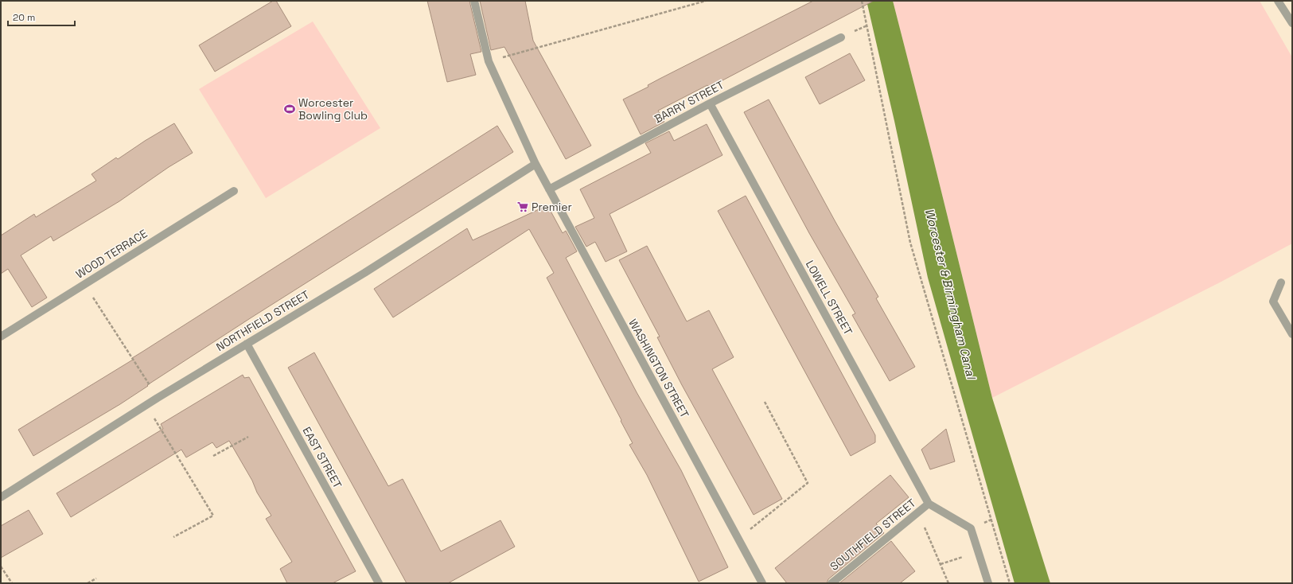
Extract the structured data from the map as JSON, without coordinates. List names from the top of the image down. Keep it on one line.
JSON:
{"streets":{"street":["BARRY STREET","WOOD TERRACE","LOWELL STREET","NORTHFIELD STREET","WASHINGTON STREET","EAST STREET","SOUTHFIELD STREET"]},"crossings":[["BARRY STREET","LOWELL STREET"],["BARRY STREET","WASHINGTON STREET"],["LOWELL STREET","SOUTHFIELD STREET"],["NORTHFIELD STREET","WASHINGTON STREET"],["NORTHFIELD STREET","EAST STREET"]],"water":["Worcester & Birmingham Canal"],"places":{"sports":["Worcester Bowling Club"],"supermarket":["Premier"]},"scale_bar":"20 m"}
